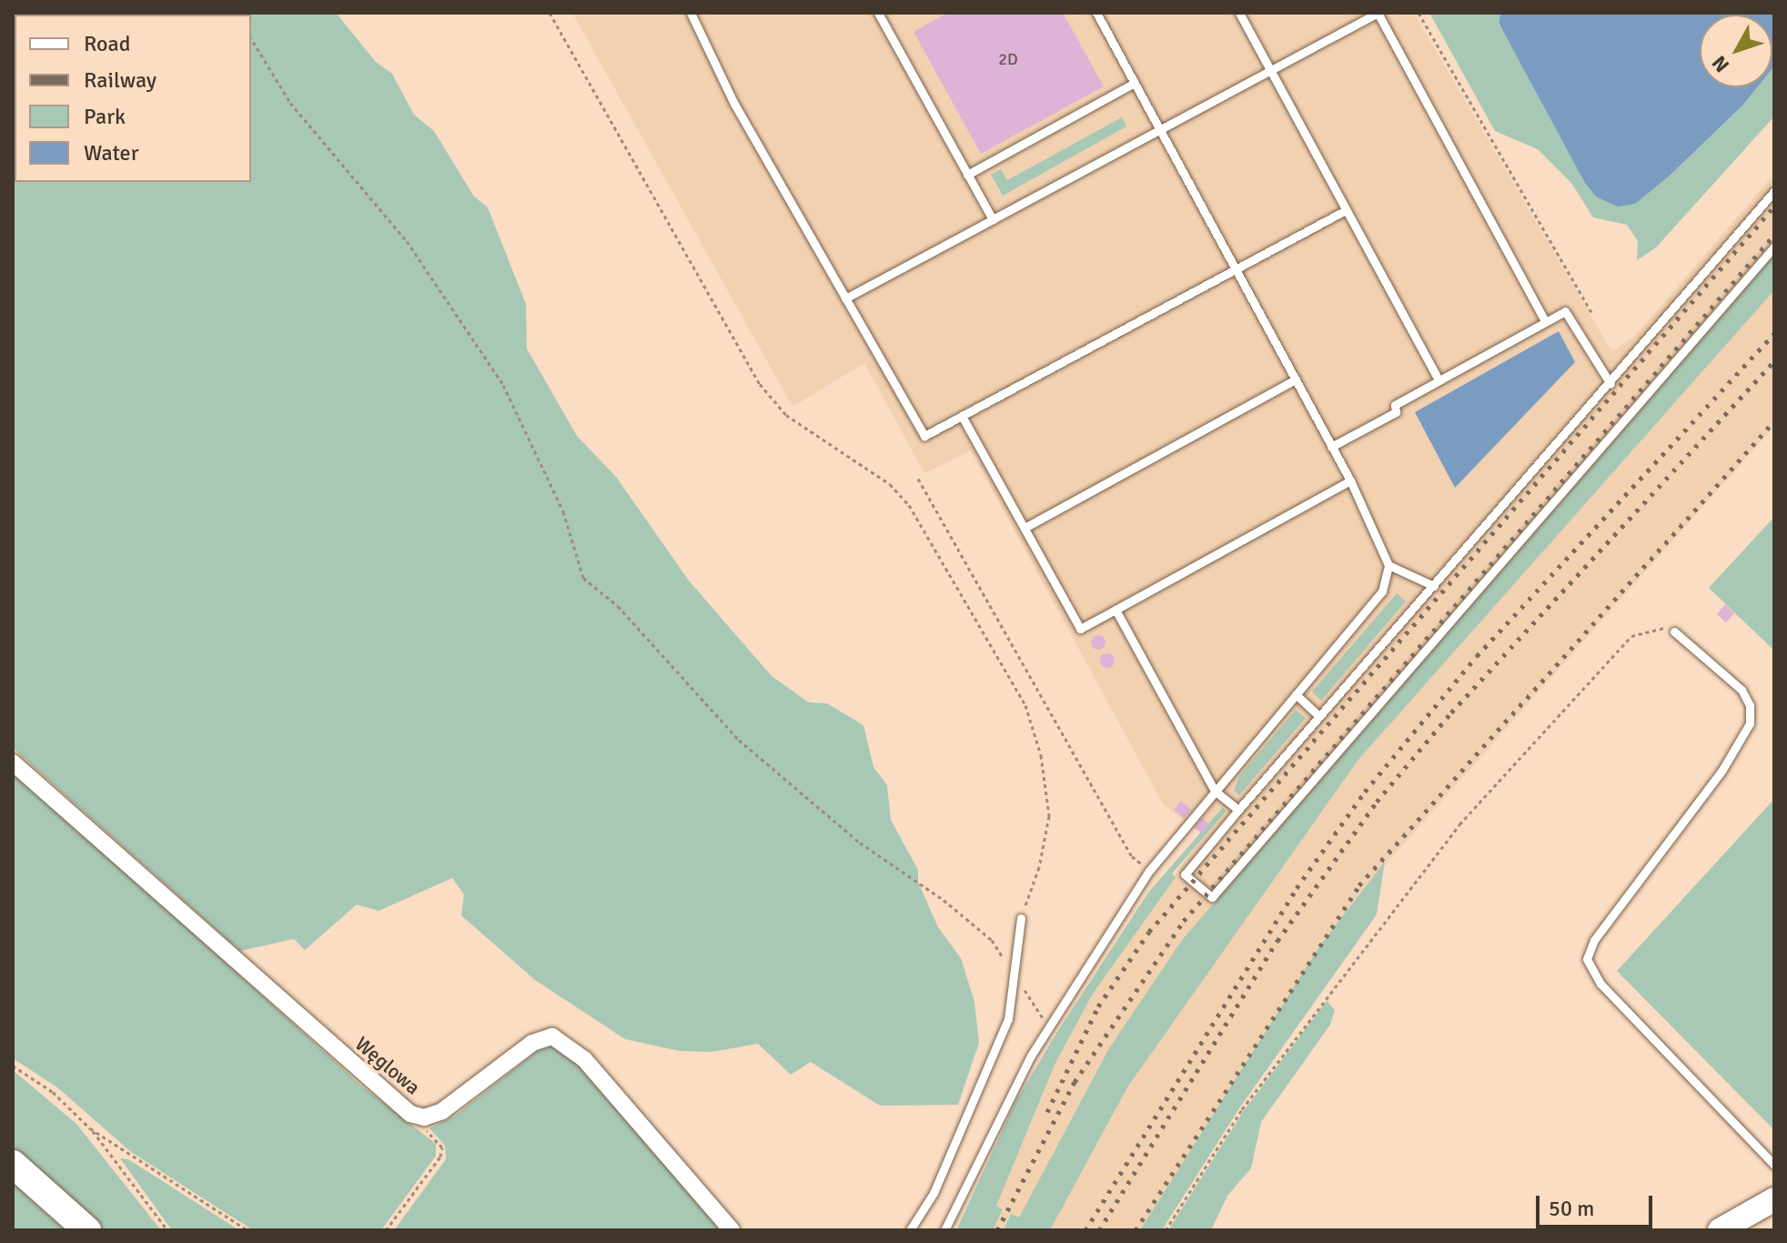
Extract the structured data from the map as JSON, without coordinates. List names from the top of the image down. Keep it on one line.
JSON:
{"streets":{"street":["Węglowa"]},"house_numbers":["2D"],"legend":["Road","Railway","Park","Water"],"scale_bar":"50 m","north":"bottom left"}
